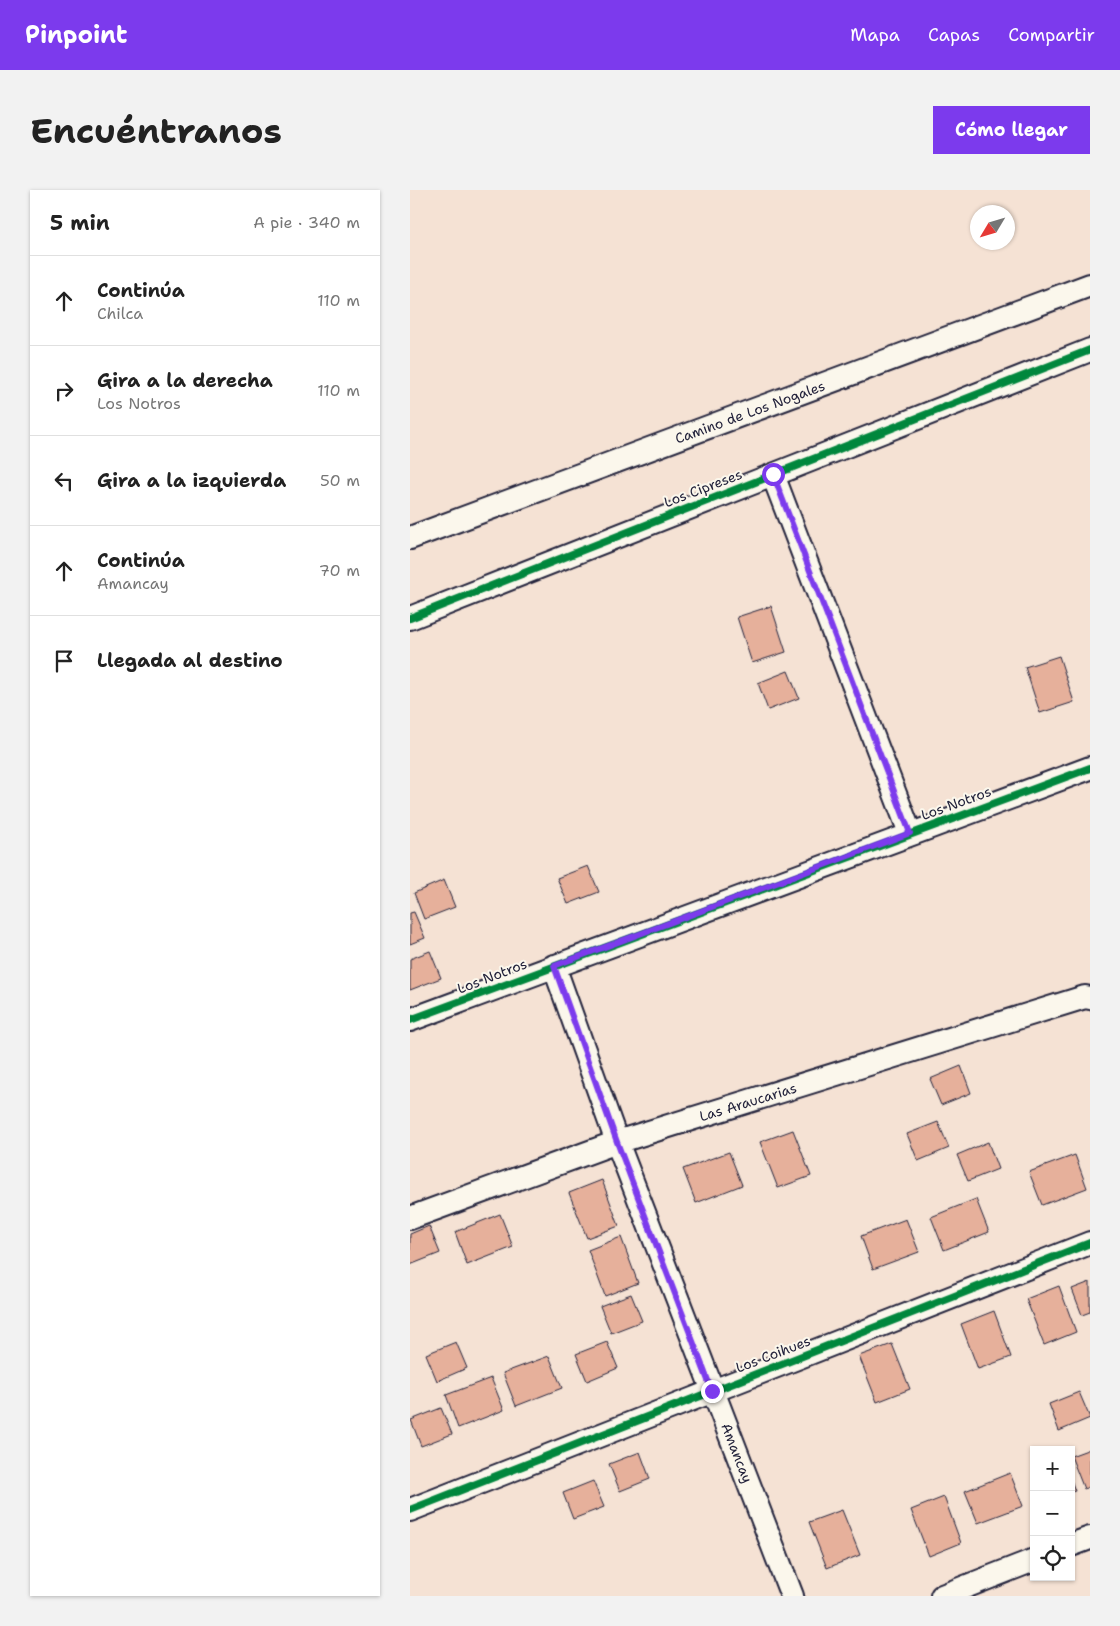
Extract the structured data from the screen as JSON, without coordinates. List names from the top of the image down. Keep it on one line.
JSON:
{"streets":{"street":["Camino de Los Nogales","Los Cipreses","Los Notros","Las Araucarias","Los Coihues","Amancay"]},"crossings":[["Los Notros","Amancay"],["Las Araucarias","Amancay"],["Los Coihues","Amancay"]],"north":"bottom left","page":{"header":"Pinpoint","nav":["Mapa","Capas","Compartir"],"buttons":"Cómo llegar","title":"Encuéntranos","heading":["5 min","A pie · 340 m"],"list":[["Continúa","Chilca","110 m"],["Gira a la derecha","Los Notros","110 m"],["Gira a la izquierda","50 m"],["Continúa","Amancay","70 m"],"Llegada al destino"],"map_buttons":["+","−"]}}
